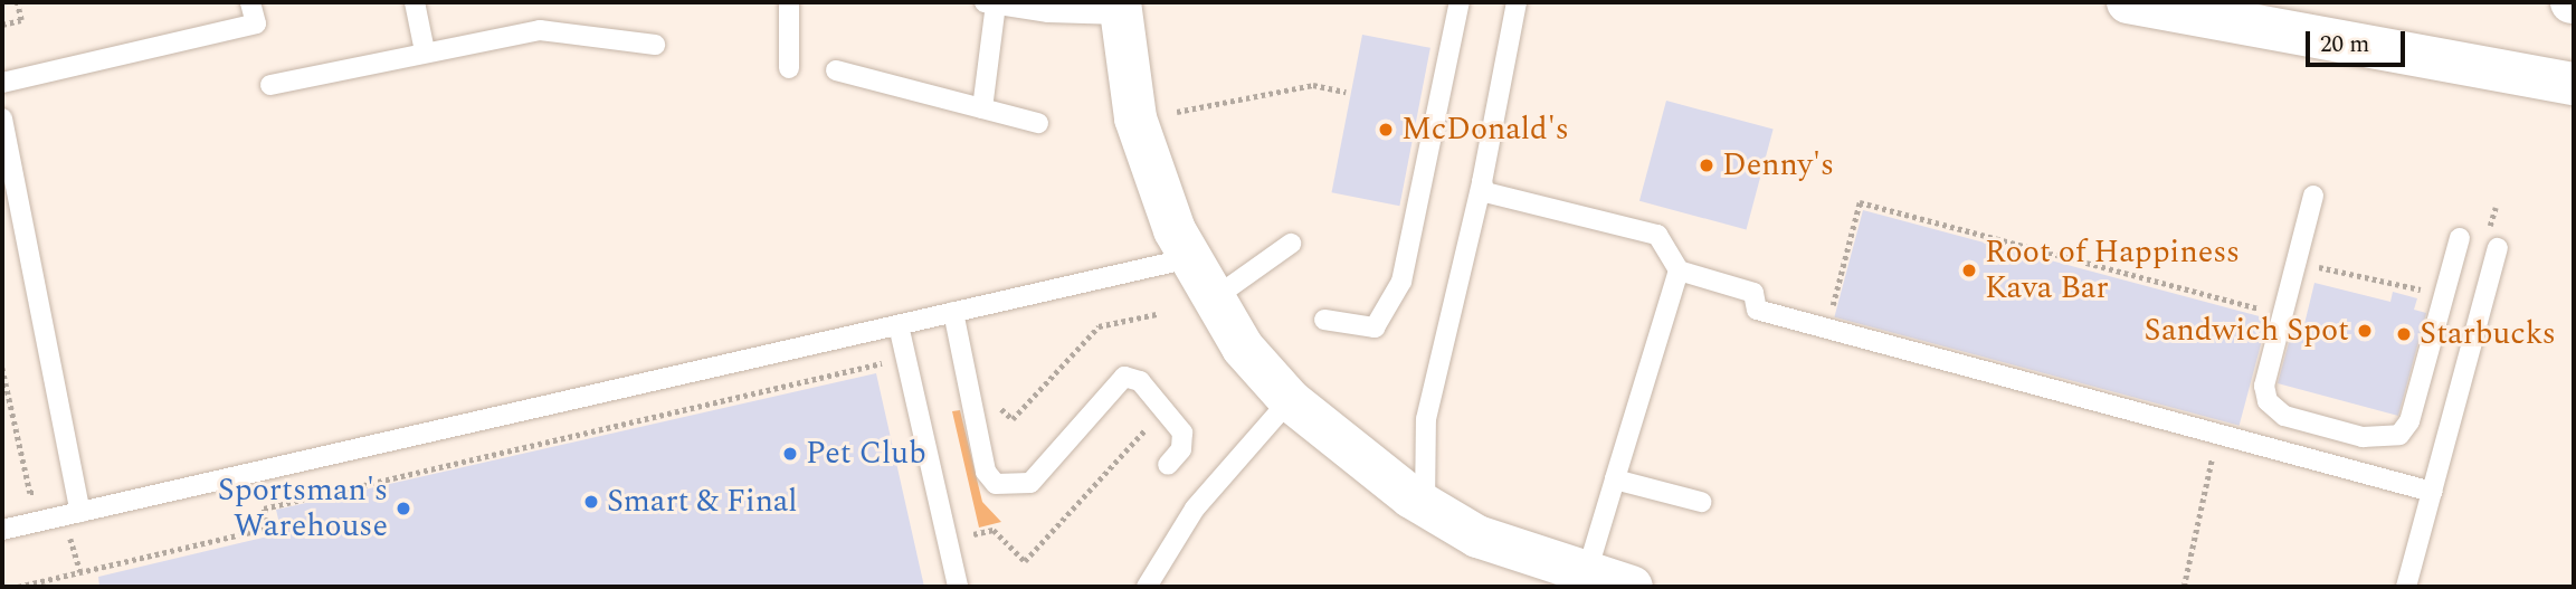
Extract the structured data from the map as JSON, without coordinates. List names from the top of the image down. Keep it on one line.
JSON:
{"places":["McDonald's","Denny's","Root of Happiness Kava Bar","Sandwich Spot","Starbucks","Pet Club","Smart & Final","Sportsman's Warehouse"],"scale_bar":"20 m"}
